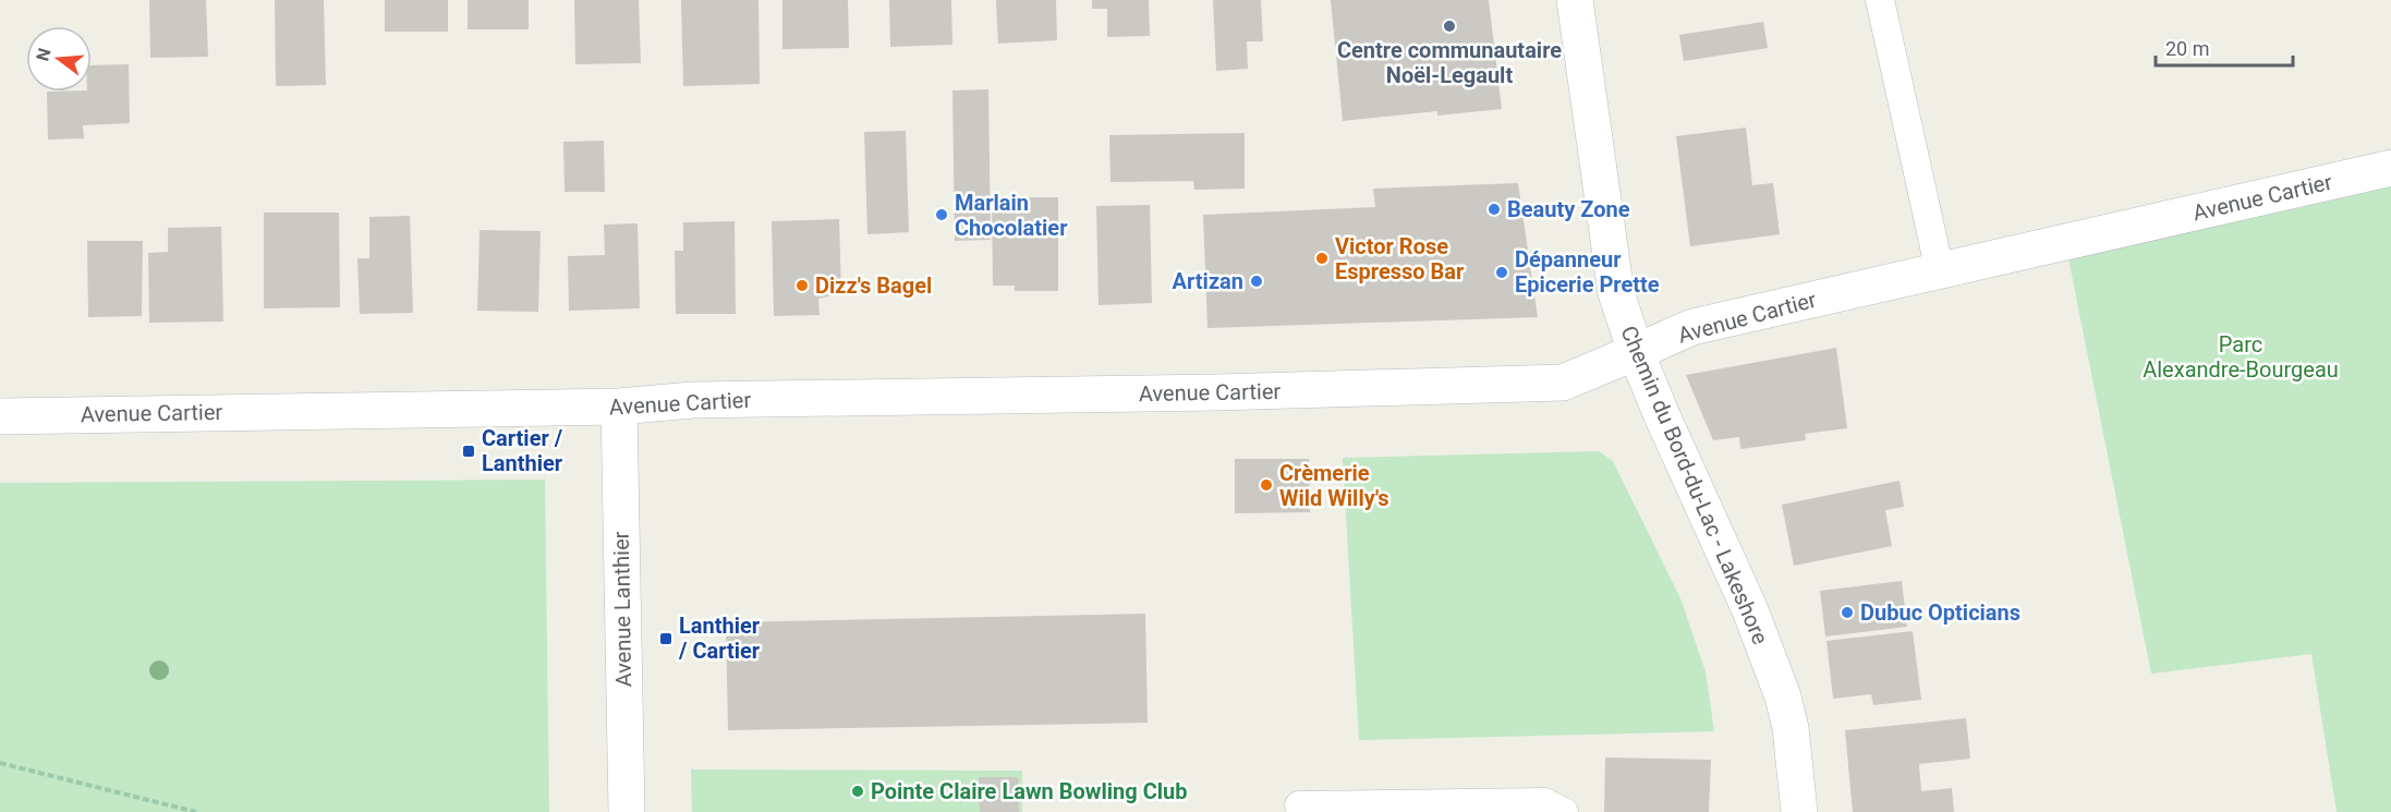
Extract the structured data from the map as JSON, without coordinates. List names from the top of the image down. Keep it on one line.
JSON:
{"streets":{"street":["Avenue Cartier","Chemin du Bord-du-Lac - Lakeshore","Avenue Lanthier"]},"crossings":[["Avenue Cartier","Chemin du Bord-du-Lac - Lakeshore"],["Avenue Cartier","Avenue Lanthier"]],"parks":["Parc Alexandre-Bourgeau"],"places":{"other":["Centre communautaire Noël-Legault","Beauty Zone","Marlain Chocolatier","Victor Rose Espresso Bar","Dépanneur Epicerie Prette","Artizan","Dizz's Bagel","Crèmerie Wild Willy's","Dubuc Opticians","Pointe Claire Lawn Bowling Club"],"transit":["Cartier / Lanthier","Lanthier / Cartier"]},"scale_bar":"20 m","north":"left"}
